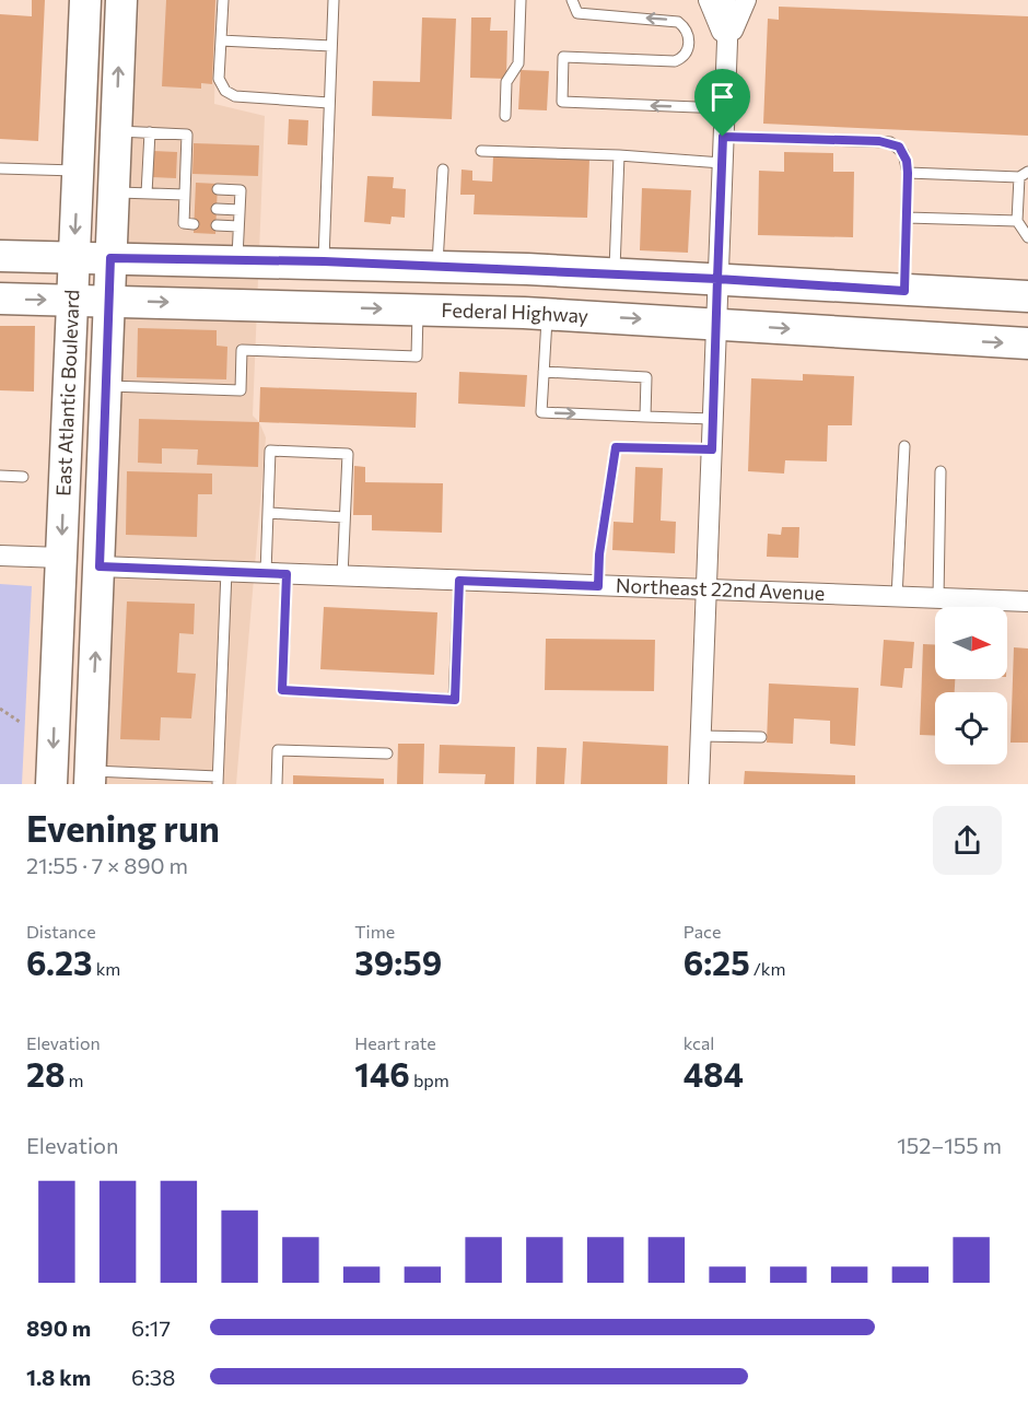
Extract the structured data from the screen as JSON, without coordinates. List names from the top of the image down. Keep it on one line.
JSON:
{"streets":{"main road":["Federal Highway","East Atlantic Boulevard"],"street":["Northeast 22nd Avenue"]},"crossings":[["Federal Highway","East Atlantic Boulevard"],["East Atlantic Boulevard","Northeast 22nd Avenue"]],"north":"right","page":{"heading":["Evening run","21:55 · 7 × 890 m"],"stats":[["Distance","6.23 km"],["Time","39:59"],["Pace","6:25 /km"],["Elevation","28 m"],["Heart rate","146 bpm"],["kcal","484"]],"chart":["Elevation","152–155 m"],"list":[{"name":"890 m","note":"6:17"},{"name":"1.8 km","note":"6:38"}]}}
